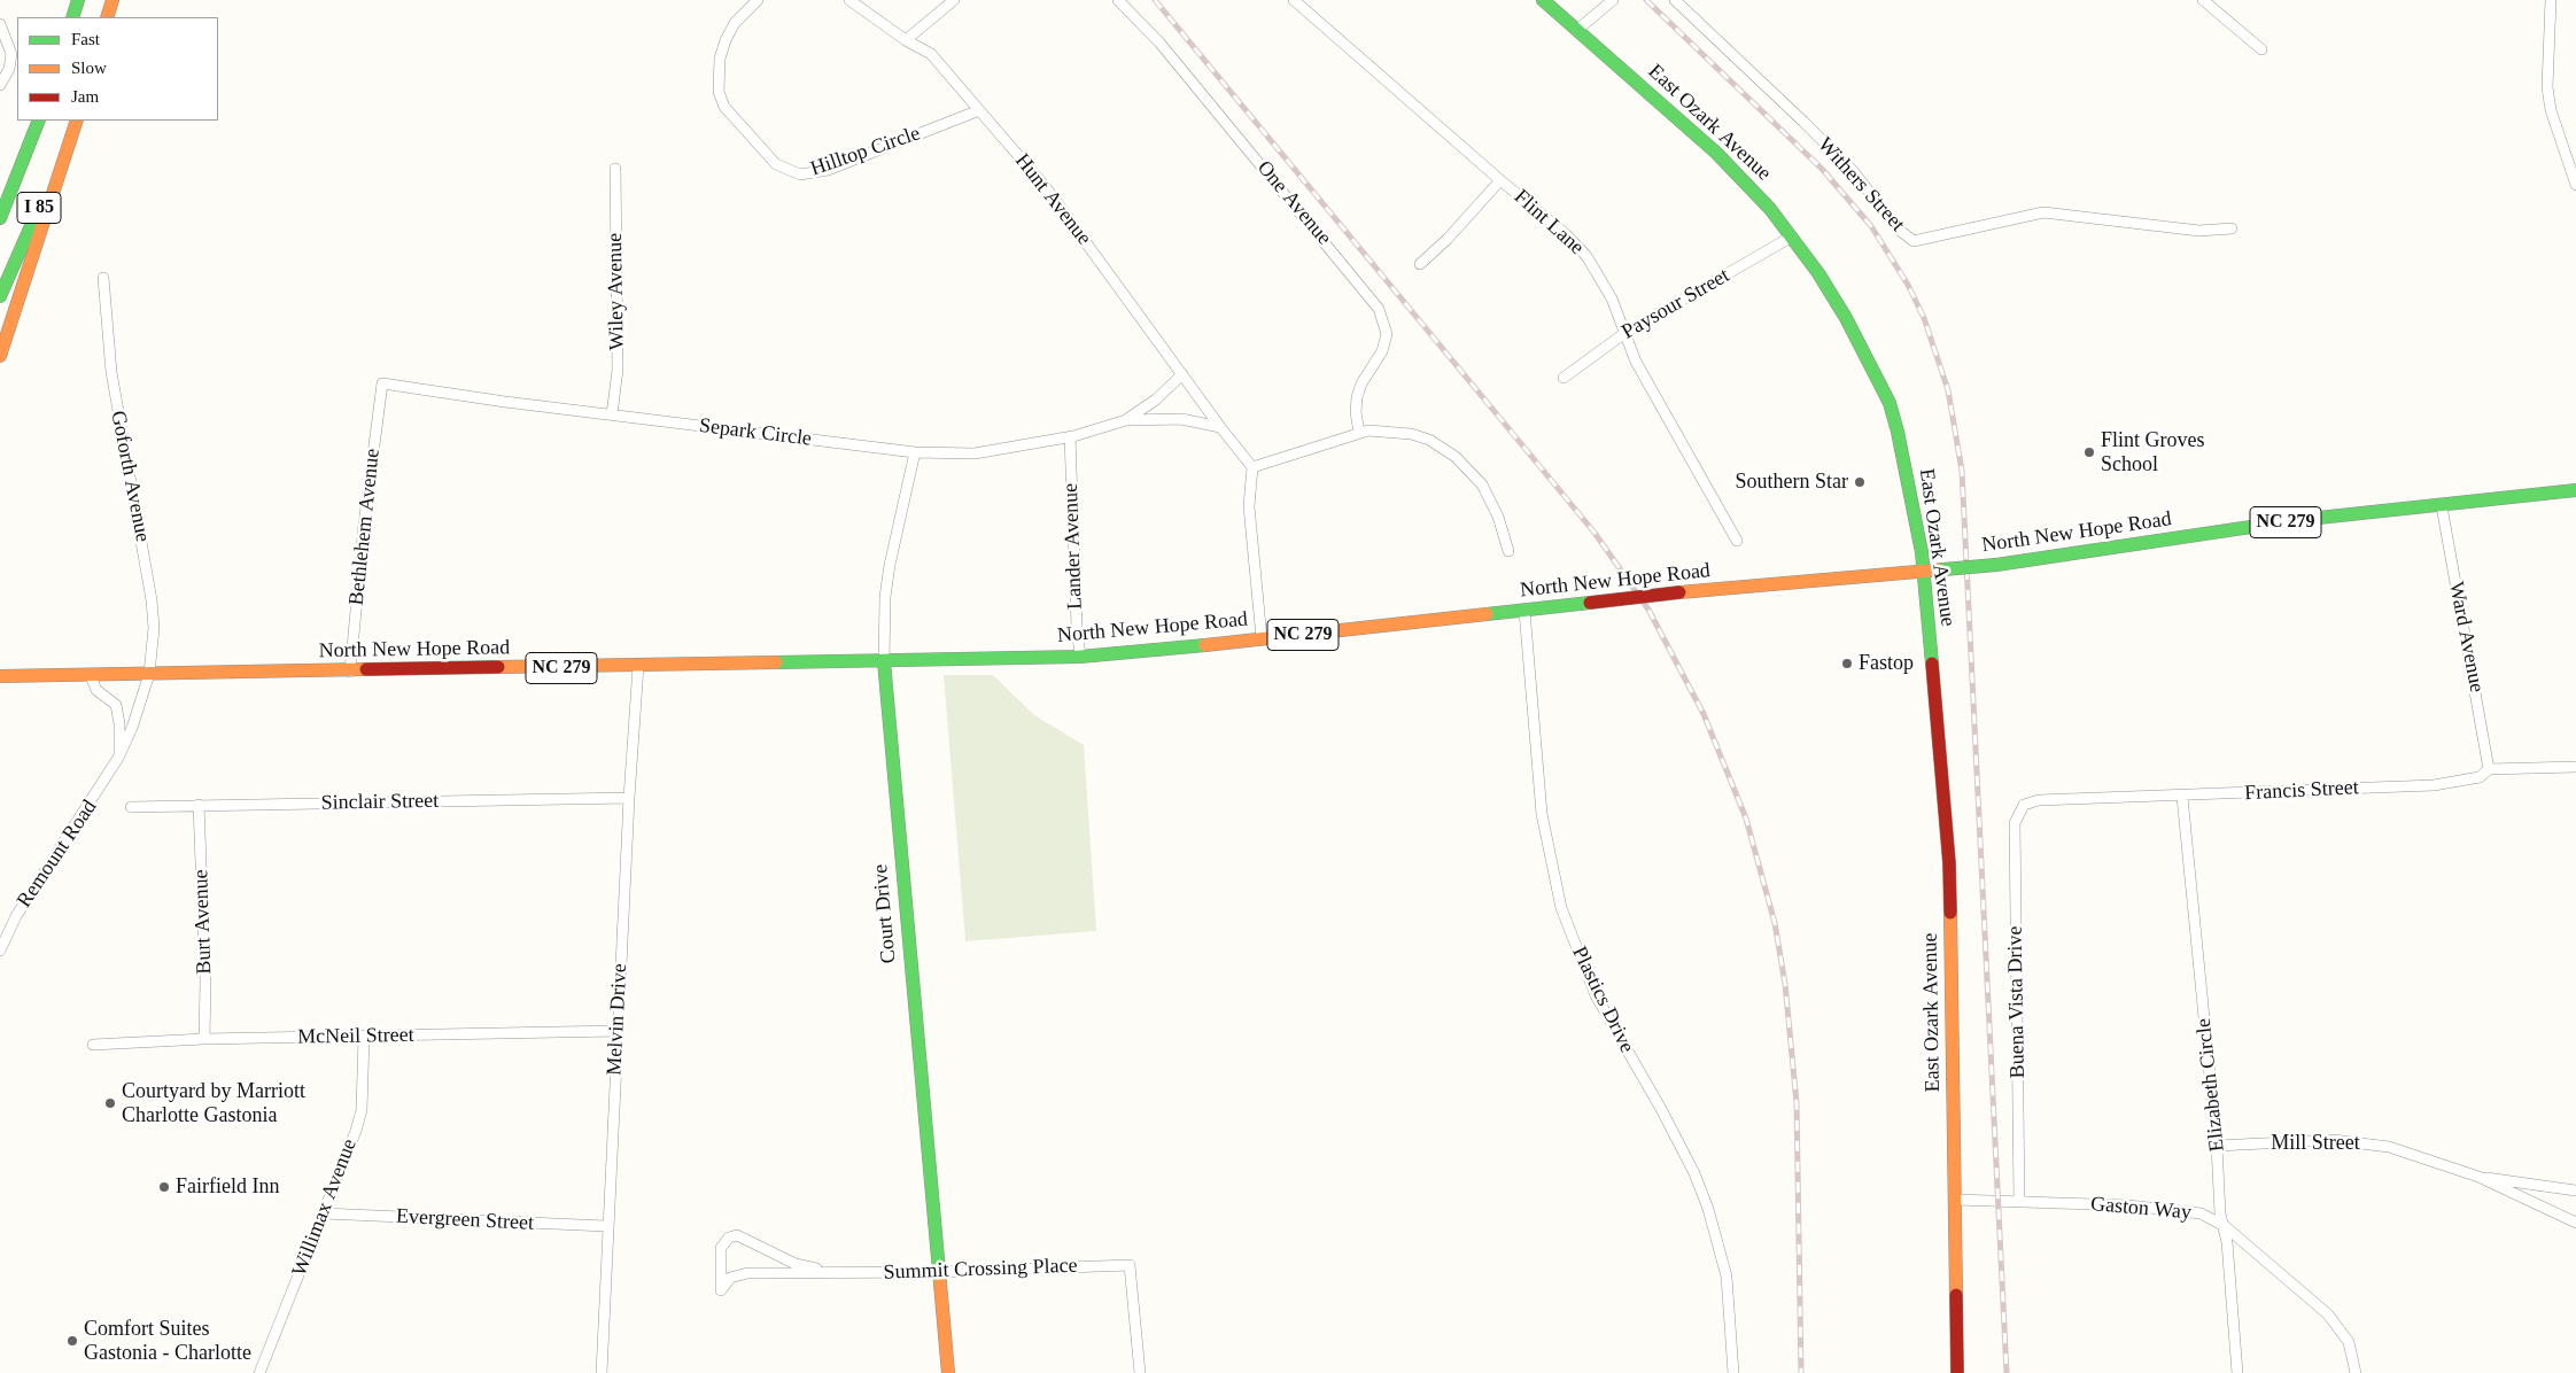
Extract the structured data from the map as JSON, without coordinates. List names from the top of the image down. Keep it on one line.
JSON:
{"streets":{"main road":["East Ozark Avenue","I 85","NC 279","North New Hope Road","Court Drive"],"street":["Hilltop Circle","Withers Street","Hunt Avenue","One Avenue","Flint Lane","Wiley Avenue","Paysour Street","Separk Circle","Goforth Avenue","Bethlehem Avenue","Lander Avenue","Ward Avenue","Francis Street","Sinclair Street","Remount Road","Burt Avenue","Plastics Drive","Buena Vista Drive","Melvin Drive","McNeil Street","Elizabeth Circle","Mill Street","Willimax Avenue","Gaston Way","Evergreen Street","Summit Crossing Place"]},"crossings":[["East Ozark Avenue","Paysour Street"],["East Ozark Avenue","North New Hope Road"],["East Ozark Avenue","Gaston Way"],["Hilltop Circle","Hunt Avenue"],["Hunt Avenue","Separk Circle"],["Flint Lane","Paysour Street"],["Wiley Avenue","Separk Circle"],["Separk Circle","Bethlehem Avenue"],["Separk Circle","Lander Avenue"],["Separk Circle","Court Drive"],["Goforth Avenue","North New Hope Road"],["Goforth Avenue","Remount Road"],["Bethlehem Avenue","North New Hope Road"],["North New Hope Road","Lander Avenue"],["North New Hope Road","Ward Avenue"],["North New Hope Road","Remount Road"],["North New Hope Road","Court Drive"],["North New Hope Road","Plastics Drive"],["North New Hope Road","Melvin Drive"],["Ward Avenue","Francis Street"],["Francis Street","Buena Vista Drive"],["Francis Street","Elizabeth Circle"],["Sinclair Street","Burt Avenue"],["Sinclair Street","Melvin Drive"],["Court Drive","Summit Crossing Place"],["Burt Avenue","McNeil Street"],["Buena Vista Drive","Gaston Way"],["Melvin Drive","McNeil Street"],["Melvin Drive","Evergreen Street"],["McNeil Street","Willimax Avenue"],["Elizabeth Circle","Mill Street"],["Elizabeth Circle","Gaston Way"],["Willimax Avenue","Evergreen Street"]],"places":["Flint Groves School","Southern Star","Fastop","Courtyard by Marriott Charlotte Gastonia","Fairfield Inn","Comfort Suites Gastonia - Charlotte"],"legend":["Fast","Slow","Jam"]}
